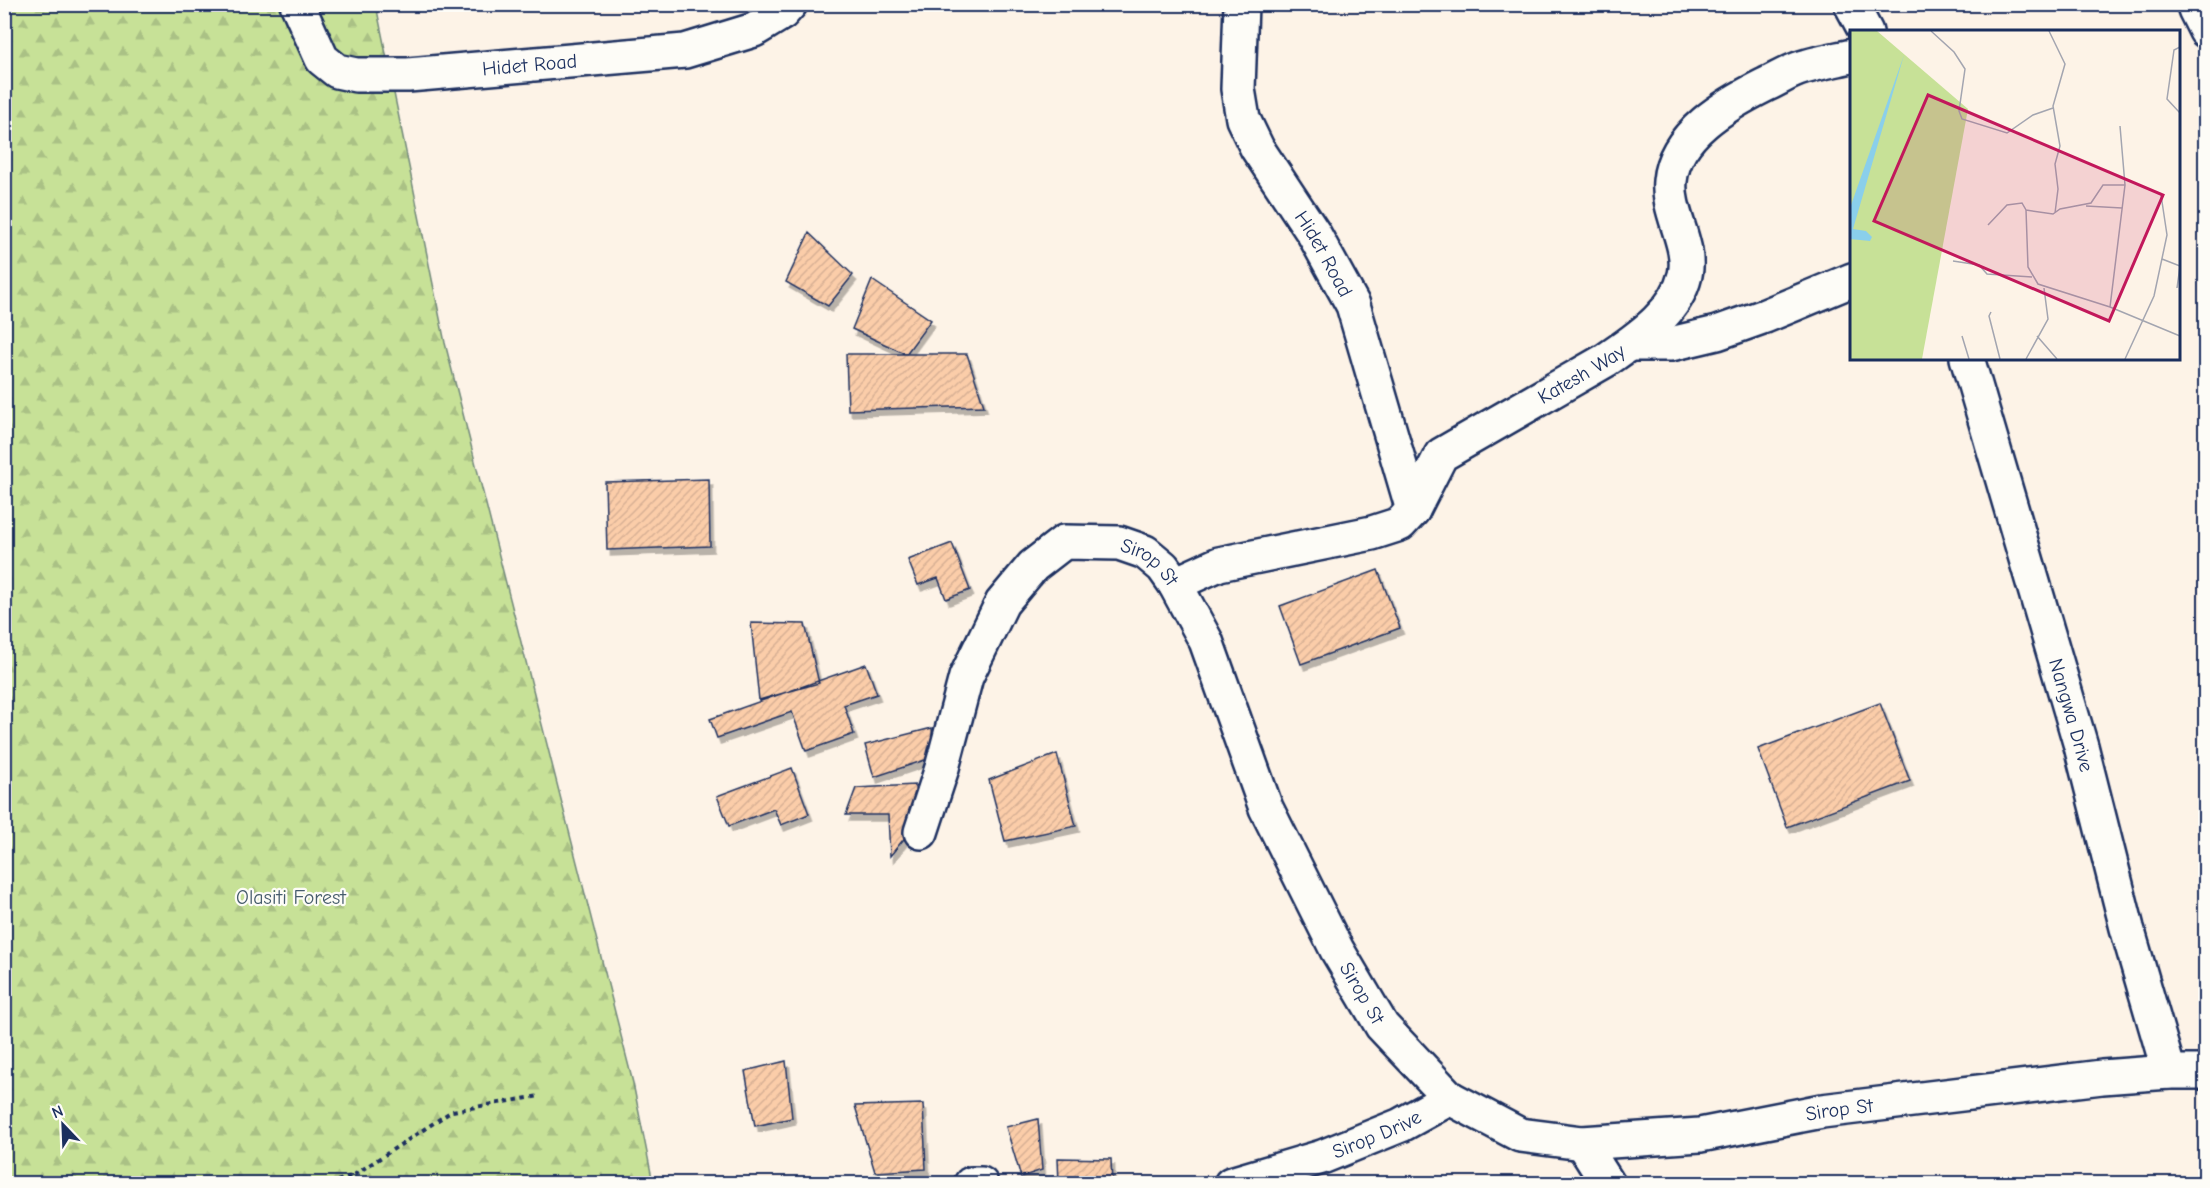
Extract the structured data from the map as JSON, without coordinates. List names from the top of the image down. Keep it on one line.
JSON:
{"streets":{"street":["Hidet Road","Katesh Way","Sirop St","Nangwa Drive","Sirop Drive"]},"crossings":[["Hidet Road","Katesh Way"],["Katesh Way","Sirop St"],["Sirop St","Nangwa Drive"],["Sirop St","Sirop Drive"]],"parks":["Olasiti Forest"],"north":"top left"}
